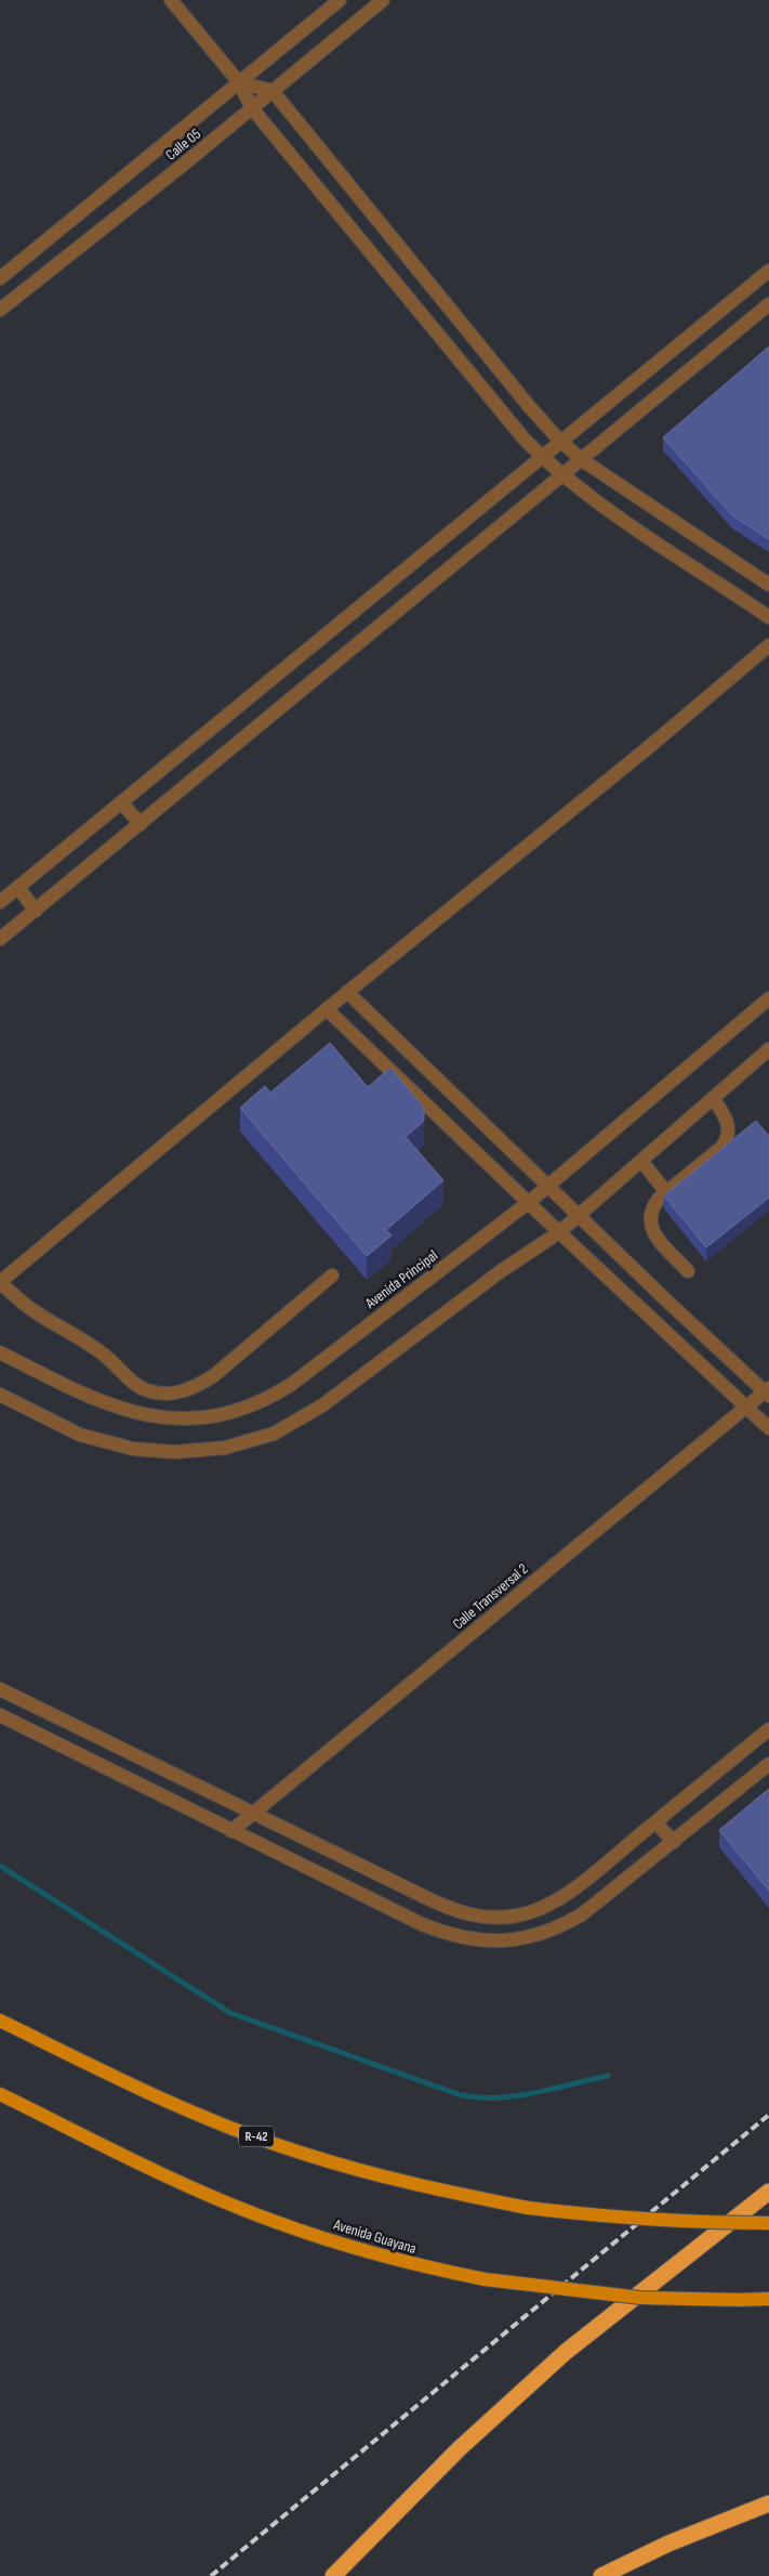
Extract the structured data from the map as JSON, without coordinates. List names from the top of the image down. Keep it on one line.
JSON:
{"streets":{"main road":["R-42","Avenida Guayana"],"street":["Calle 05","Avenida Principal","Calle Transversal 2"]}}
